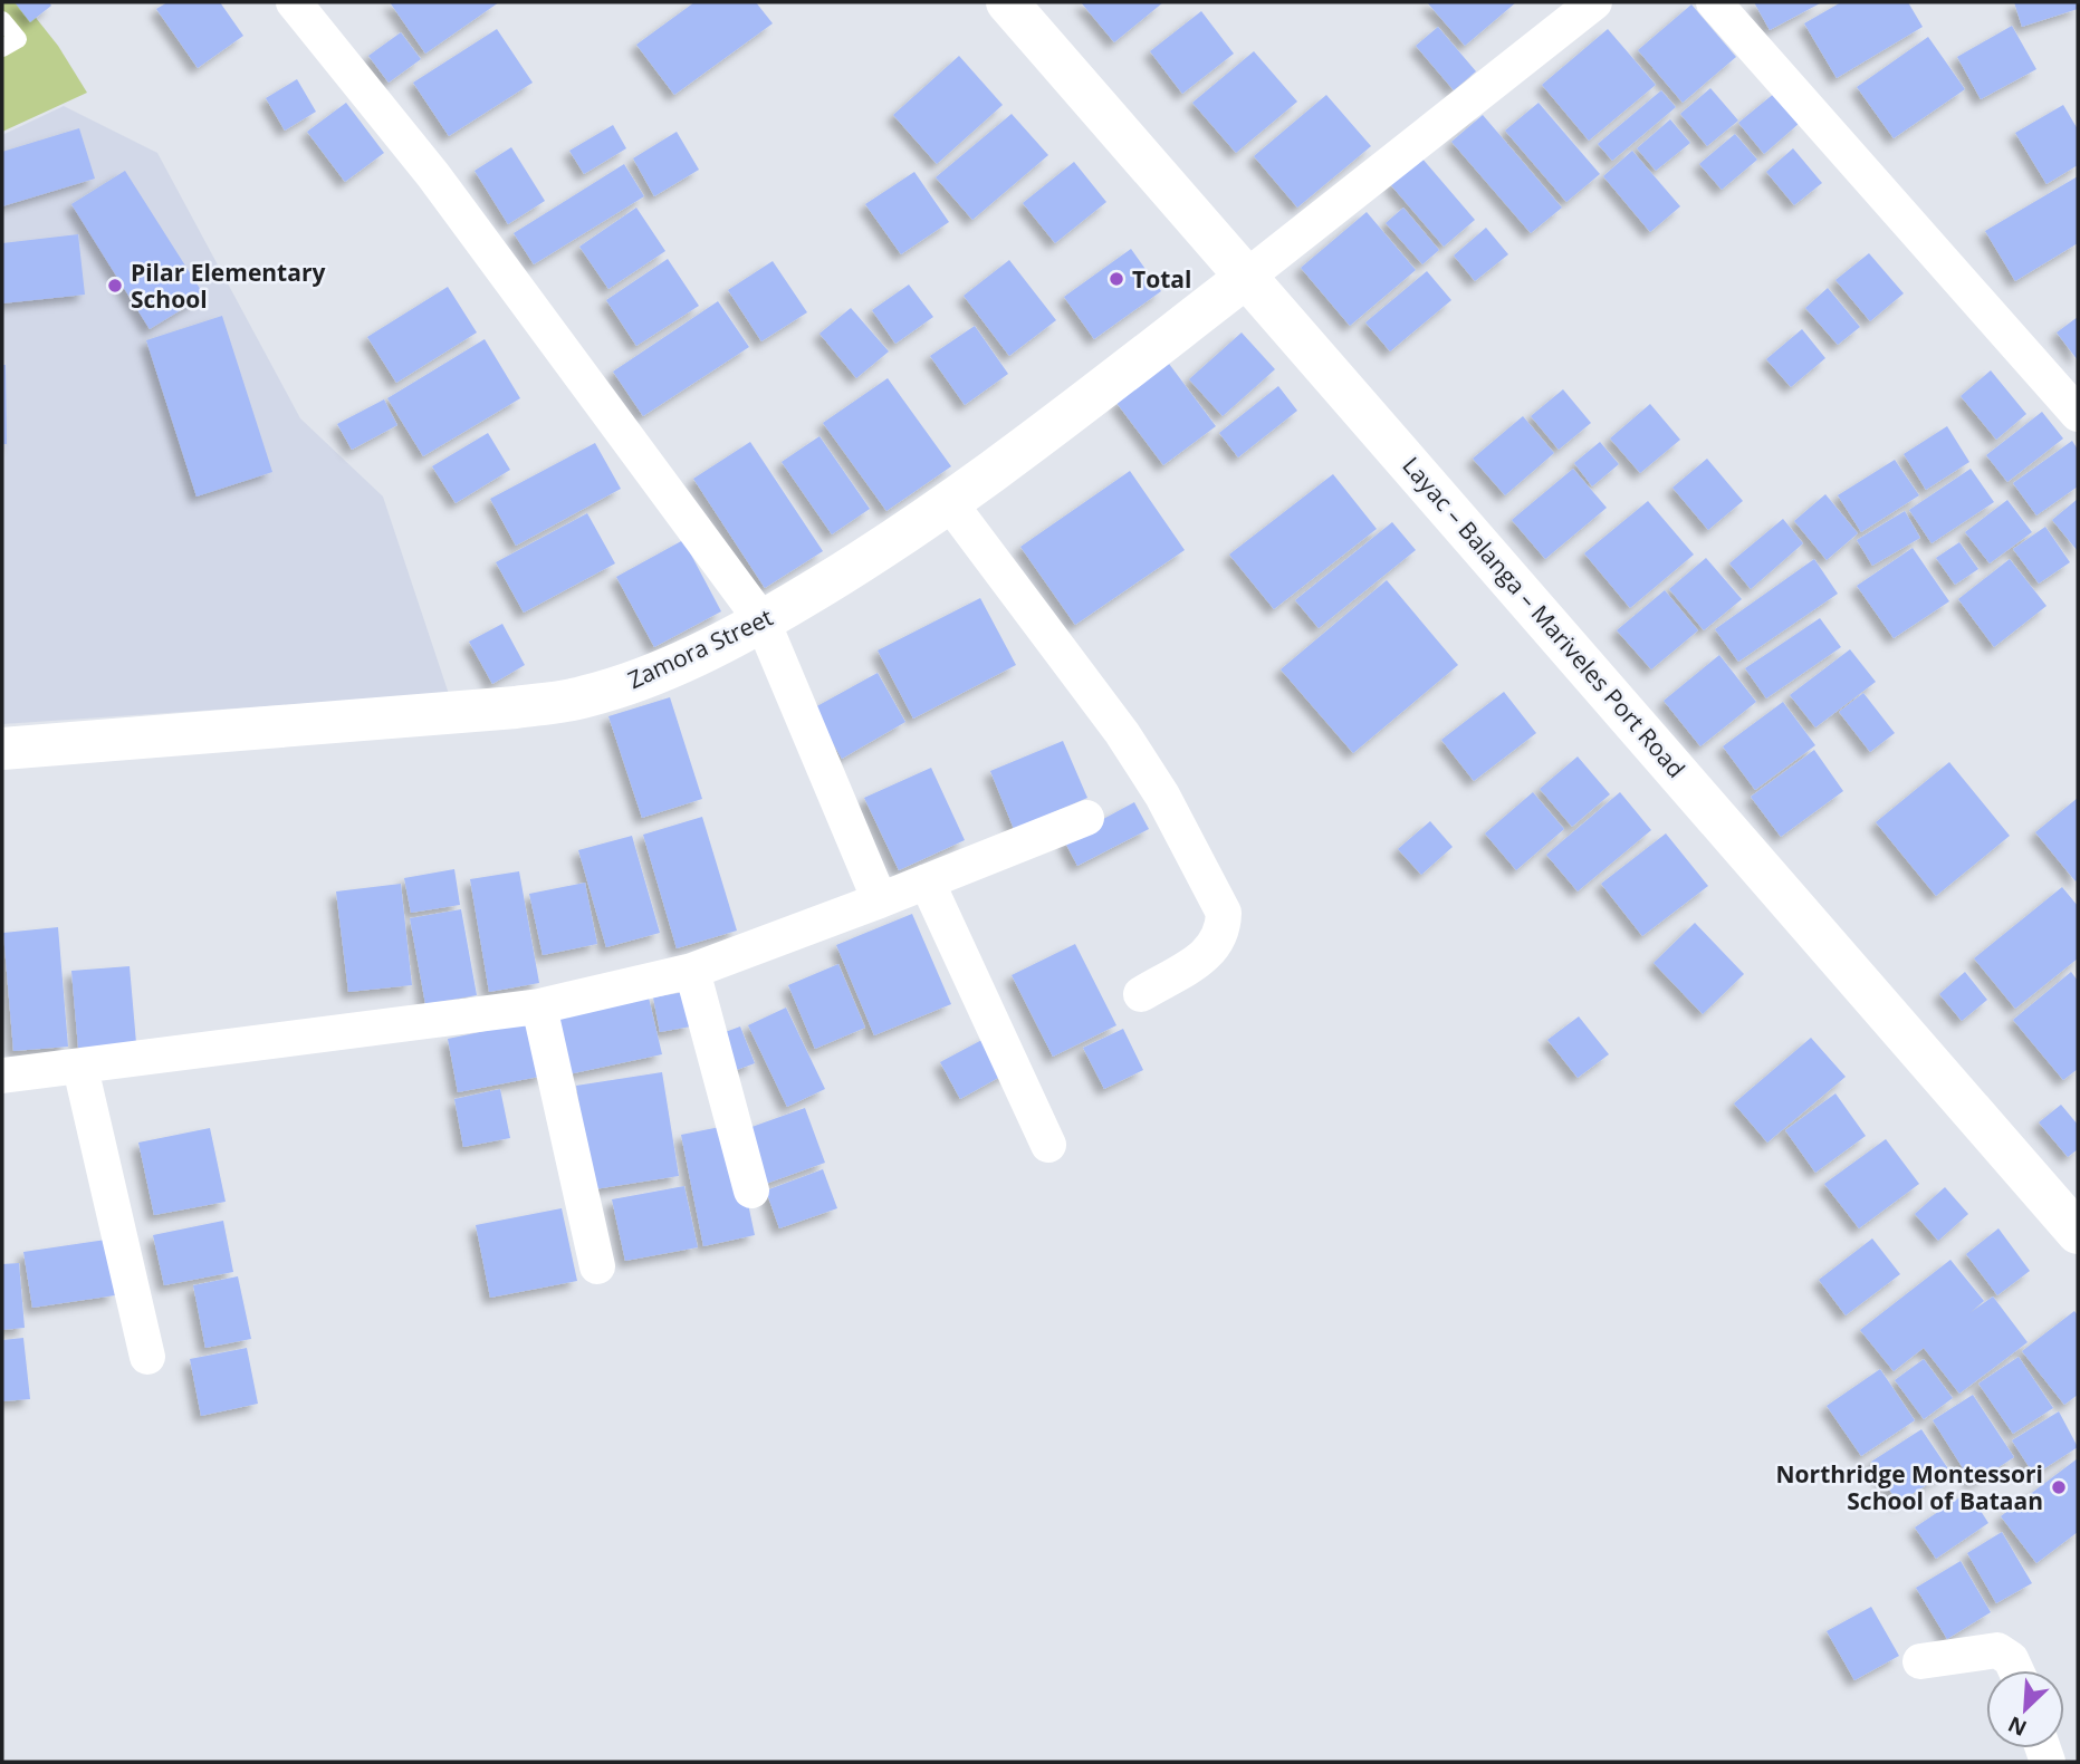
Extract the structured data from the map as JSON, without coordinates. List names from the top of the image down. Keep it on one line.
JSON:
{"streets":{"main road":["Layac – Balanga – Mariveles Port Road","Zamora Street"]},"crossings":[["Layac – Balanga – Mariveles Port Road","Zamora Street"]],"places":["Total","Pilar Elementary School","Northridge Montessori School of Bataan"],"north":"bottom left"}
